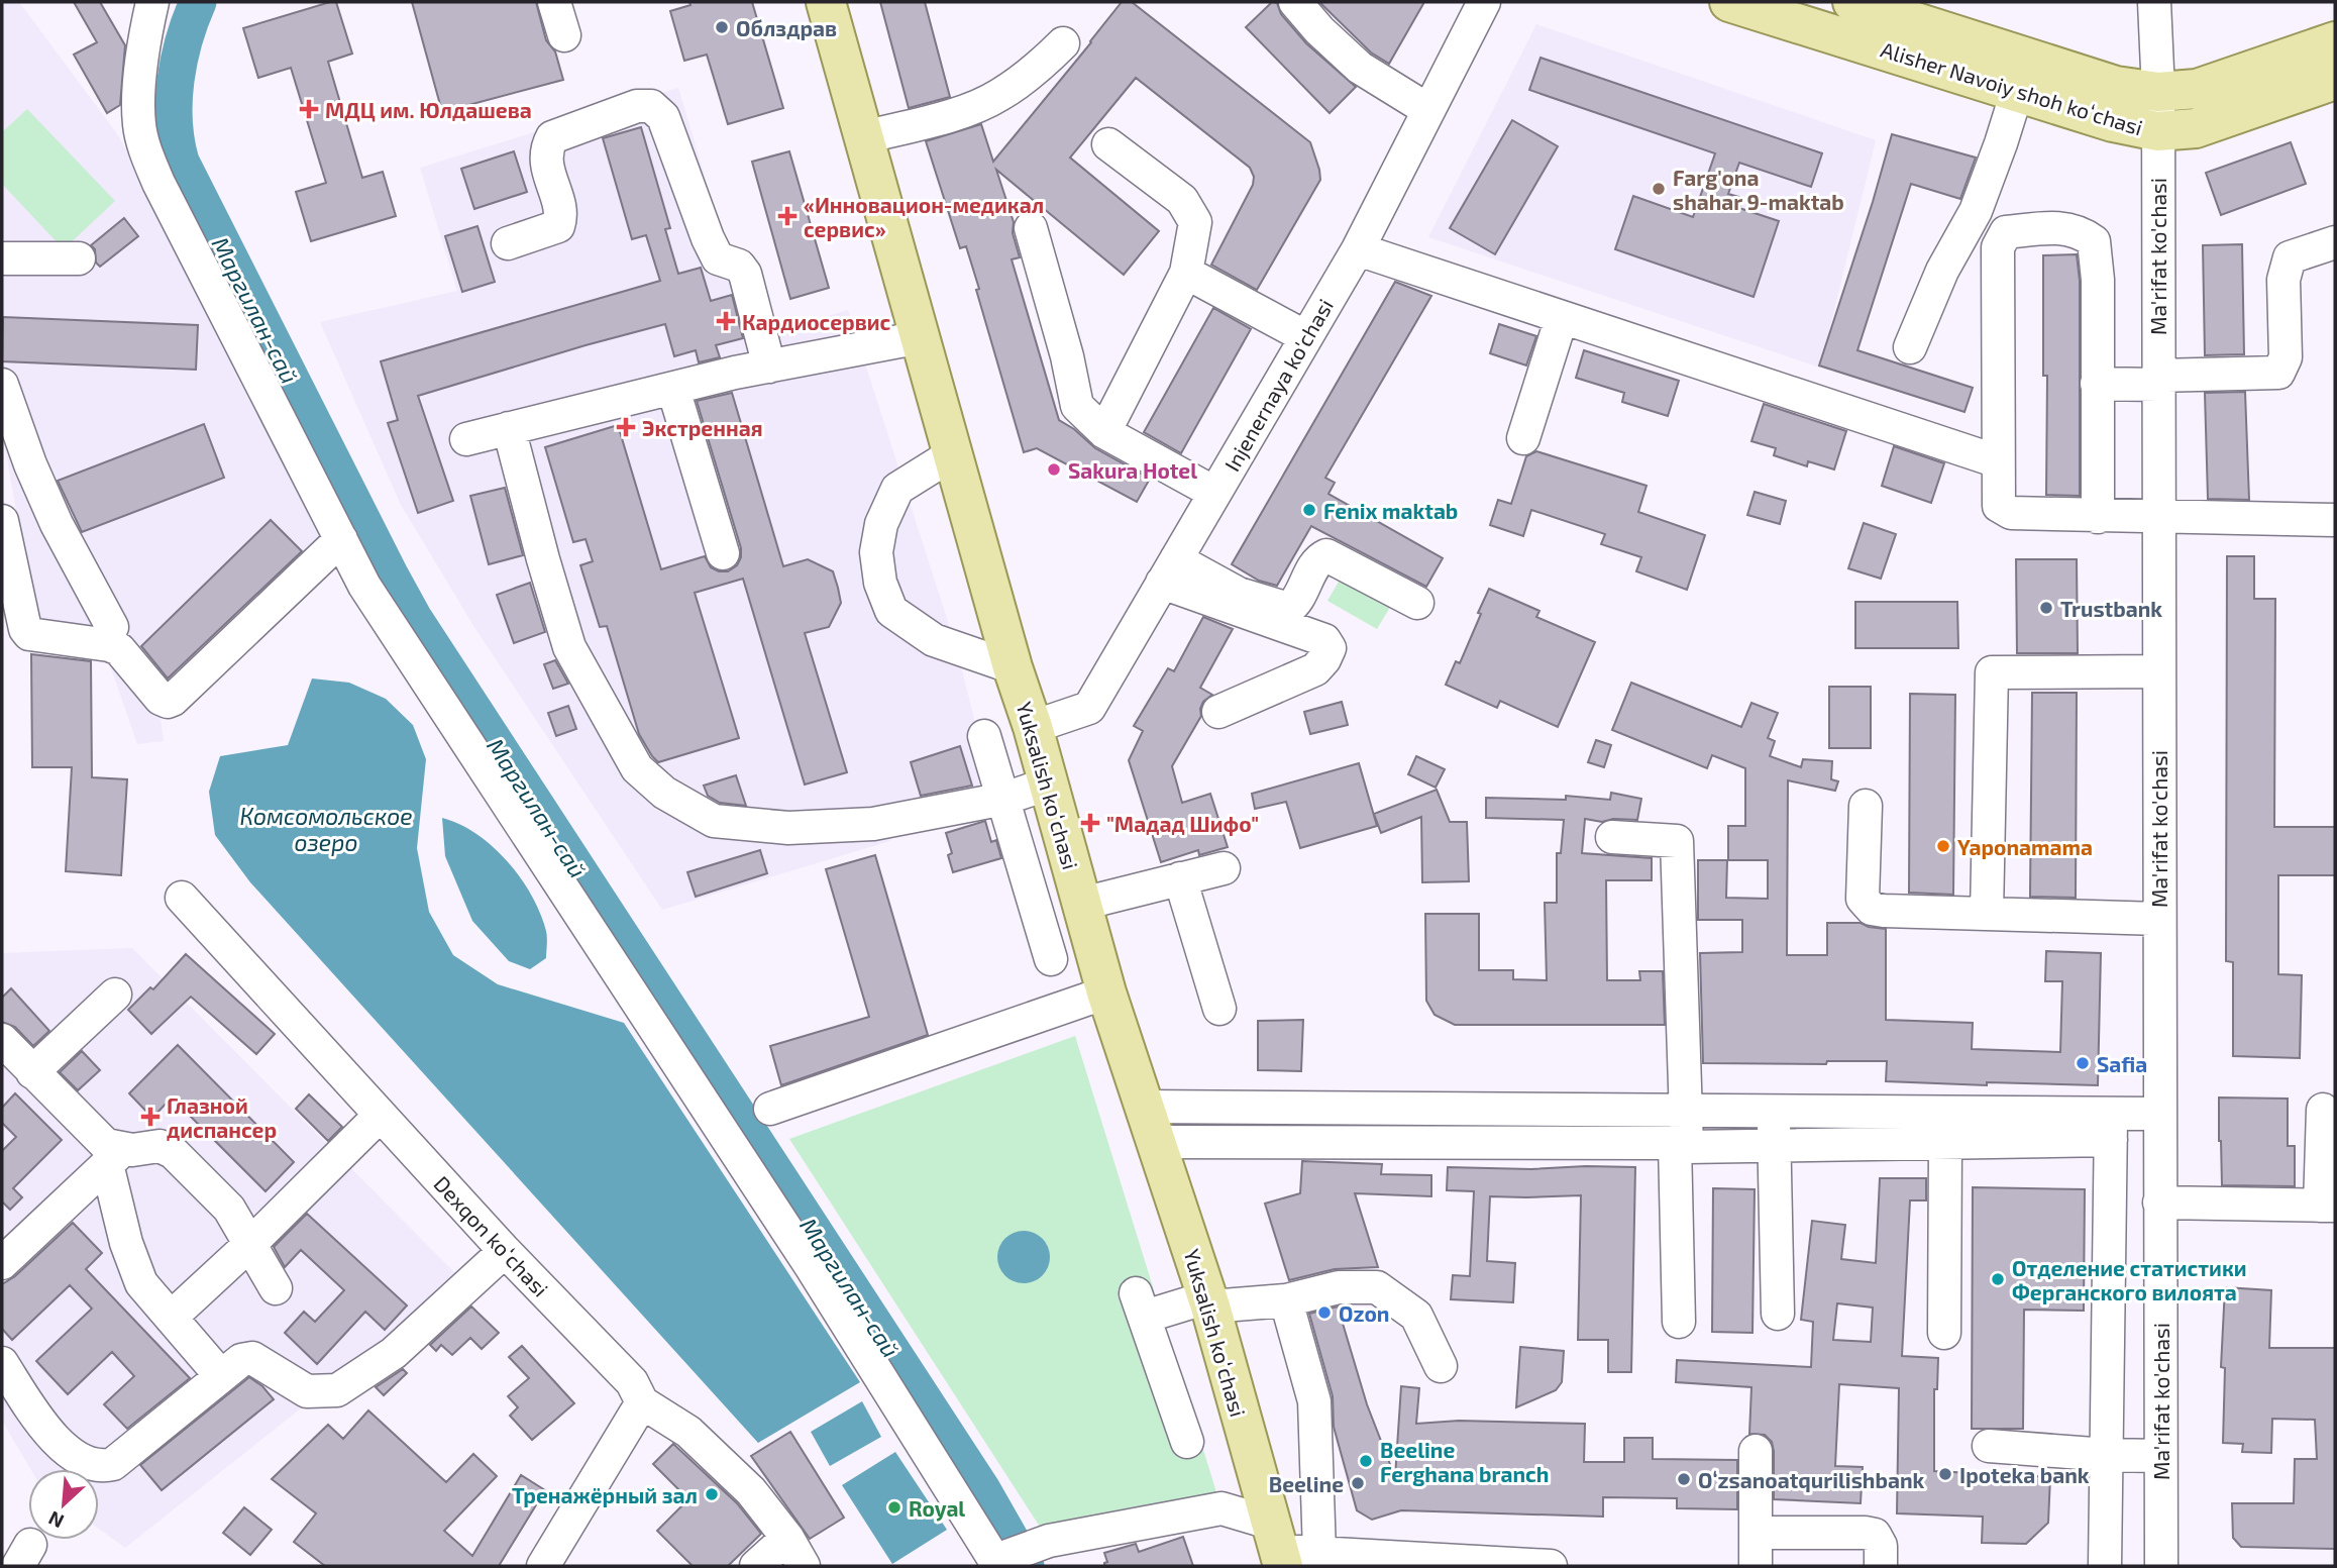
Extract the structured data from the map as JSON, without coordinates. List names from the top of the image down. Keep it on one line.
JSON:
{"streets":{"main road":["Alisher Navoiy shoh koʻchasi","Yuksalish koʻchasi"],"street":["Ma'rifat ko'chasi","Injenernaya ko'chasi","Dexqon koʻchasi"]},"crossings":[["Alisher Navoiy shoh koʻchasi","Ma'rifat ko'chasi"],["Injenernaya ko'chasi","Yuksalish koʻchasi"]],"water":["Маргилан-сай","Комсомольское озеро"],"places":{"other":["Облздрав","Farg'ona shahar 9-maktab","Sakura Hotel","Fenix maktab","Trustbank","Yaponamama","Safia","Отделение статистики Ферганского вилоята","Ozon","Beeline Ferghana branch","Ipoteka bank","Oʻzsanoatqurilishbank","Beeline","Тренажёрный зал","Royal"],"health":["МДЦ им. Юлдашева","«Инновацион-медикал сервис»","Кардиосервис","Экстренная","\"Мадад Шифо\"","Глазной диспансер"]},"north":"bottom left"}
